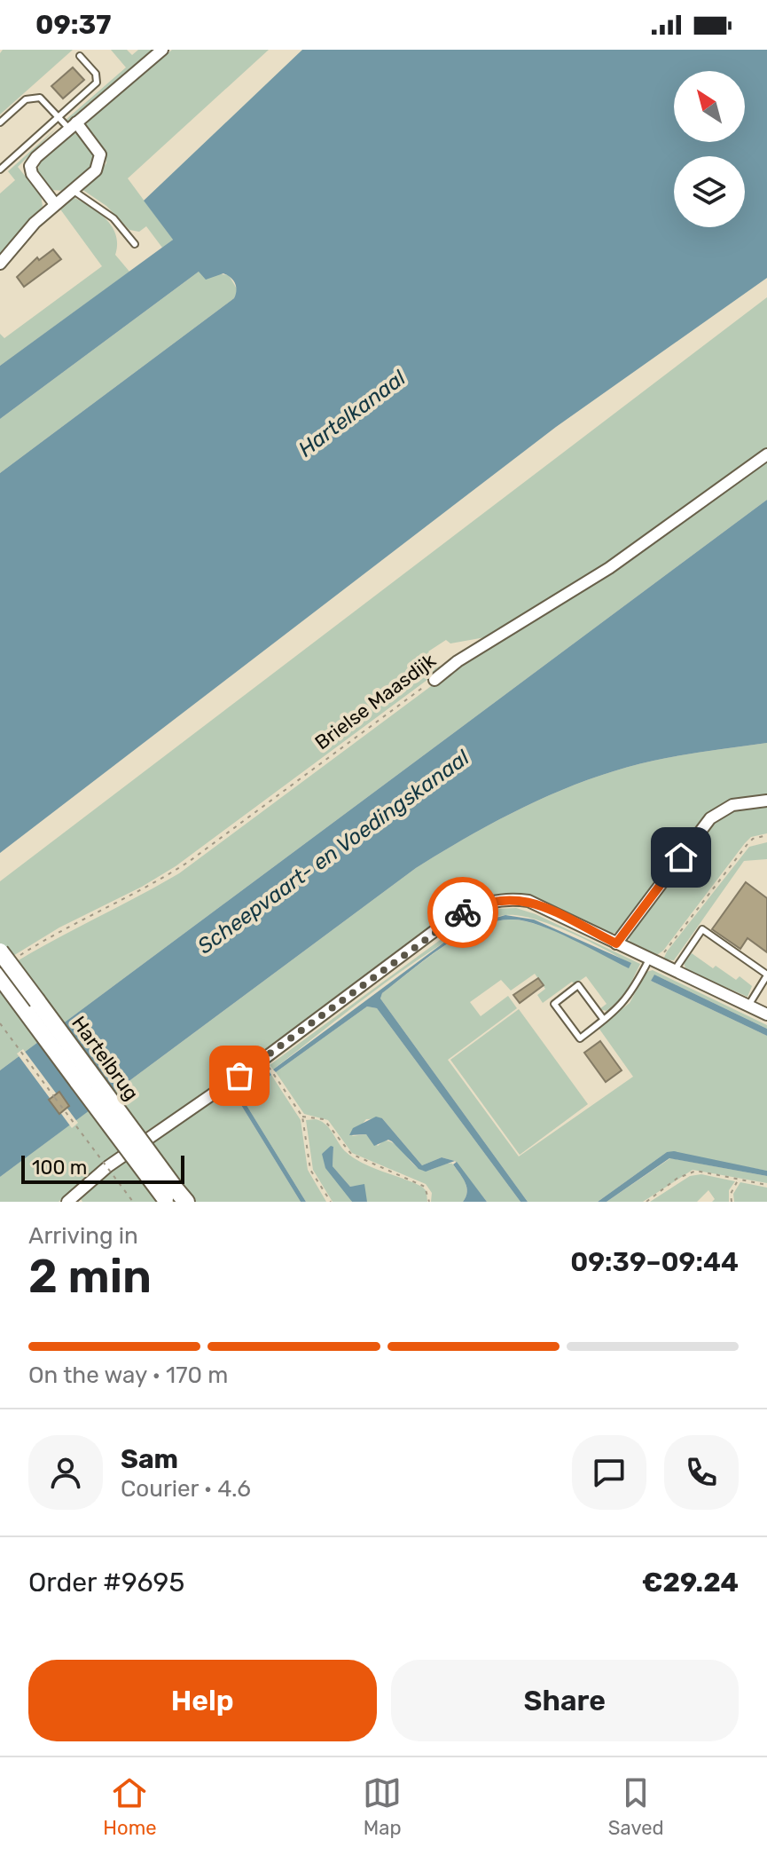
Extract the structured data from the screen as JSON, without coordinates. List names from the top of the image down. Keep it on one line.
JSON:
{"streets":{"main road":["Hartelbrug"],"street":["Brielse Maasdijk"]},"water":["Hartelkanaal","Scheepvaart- en Voedingskanaal"],"scale_bar":"100 m","north":"top left","page":{"status":"09:37","scale":"100 m","heading":["2 min","Arriving in","09:39–09:44"],"panel":["Sam","Courier · 4.6","Order #9695","€29.24"],"bar":"On the way · 170 m","buttons":["Help","Share"],"tabs":["Home","Map","Saved"]}}
